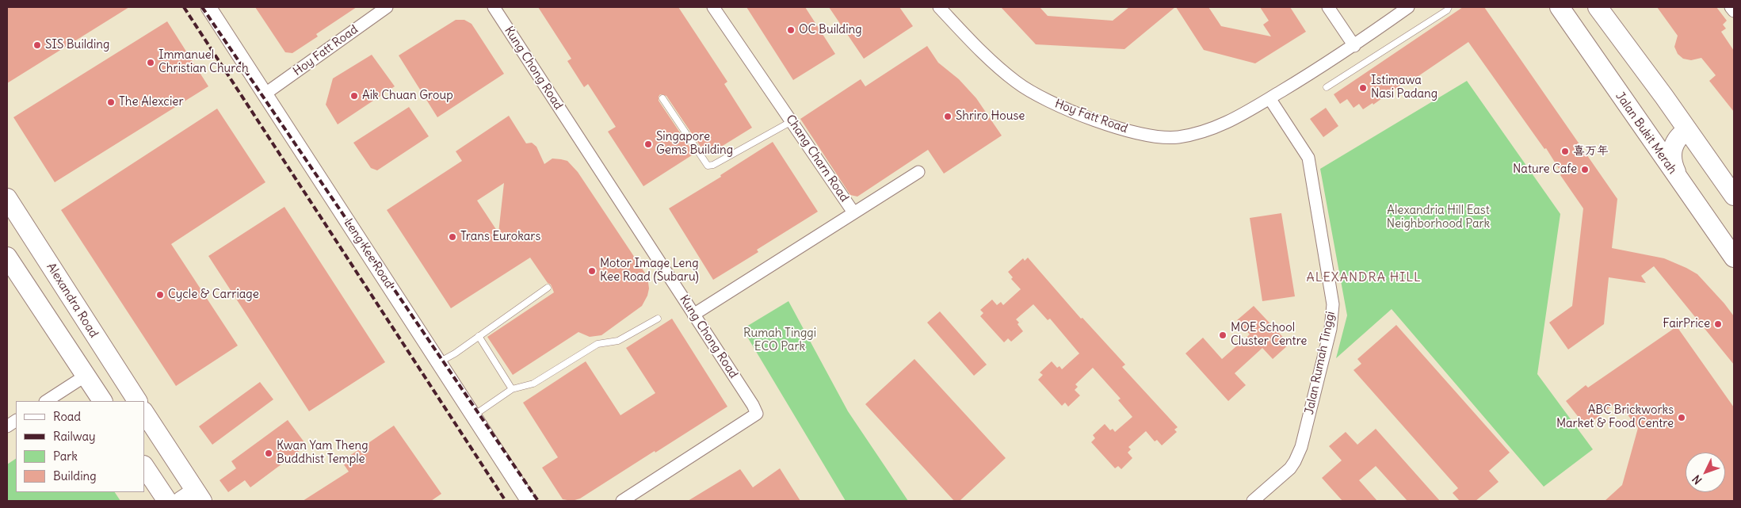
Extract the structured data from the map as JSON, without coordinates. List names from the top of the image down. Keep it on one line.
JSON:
{"streets":{"main road":["Jalan Bukit Merah","Alexandra Road"],"street":["Hoy Fatt Road","Kung Chong Road","Chang Charn Road","Leng Kee Road","Jalan Rumah Tinggi"]},"crossings":[["Hoy Fatt Road","Leng Kee Road"],["Hoy Fatt Road","Jalan Rumah Tinggi"],["Kung Chong Road","Chang Charn Road"]],"districts":["ALEXANDRA HILL"],"parks":["Alexandria Hill East Neighborhood Park","Rumah Tinggi ECO Park"],"places":["OC Building","SIS Building","Immanuel Christian Church","Istimawa Nasi Padang","Aik Chuan Group","The Alexcier","Shriro House","Singapore Gems Building","喜万年","Nature Cafe","Trans Eurokars","Motor Image Leng Kee Road (Subaru)","Cycle & Carriage","FairPrice","MOE School Cluster Centre","ABC Brickworks Market & Food Centre","Kwan Yam Theng Buddhist Temple"],"legend":["Road","Railway","Park","Building"],"north":"bottom left"}
